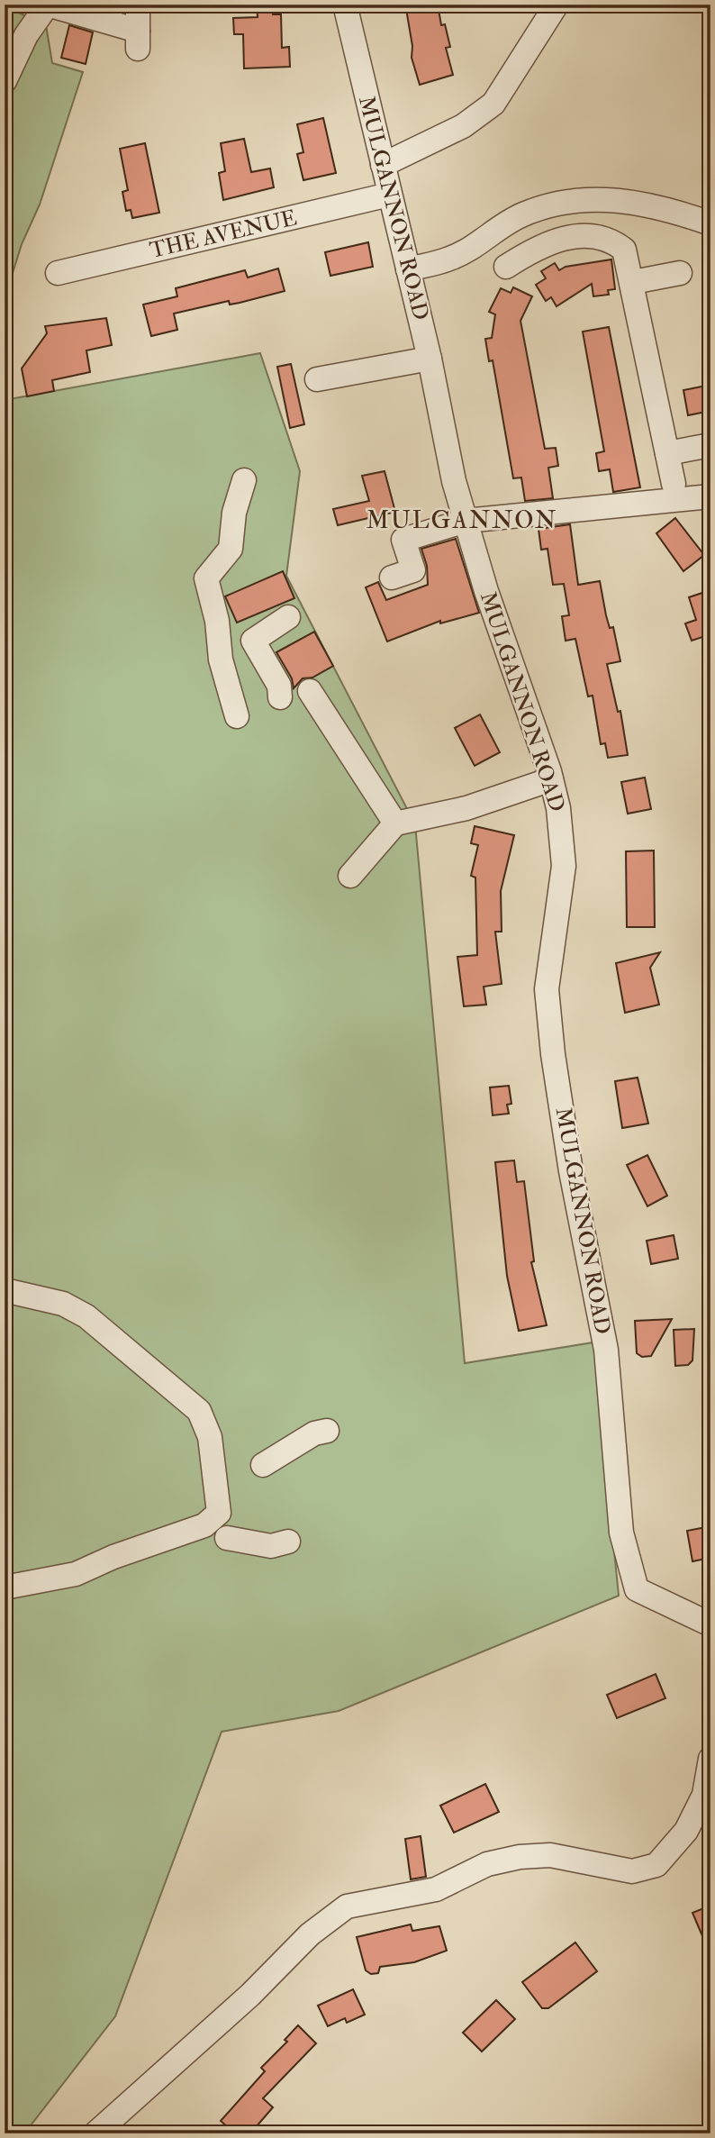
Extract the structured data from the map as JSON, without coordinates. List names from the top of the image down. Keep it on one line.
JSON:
{"streets":{"street":["MULGANNON ROAD","THE AVENUE"]},"crossings":[["MULGANNON ROAD","THE AVENUE"]],"districts":["MULGANNON"]}
